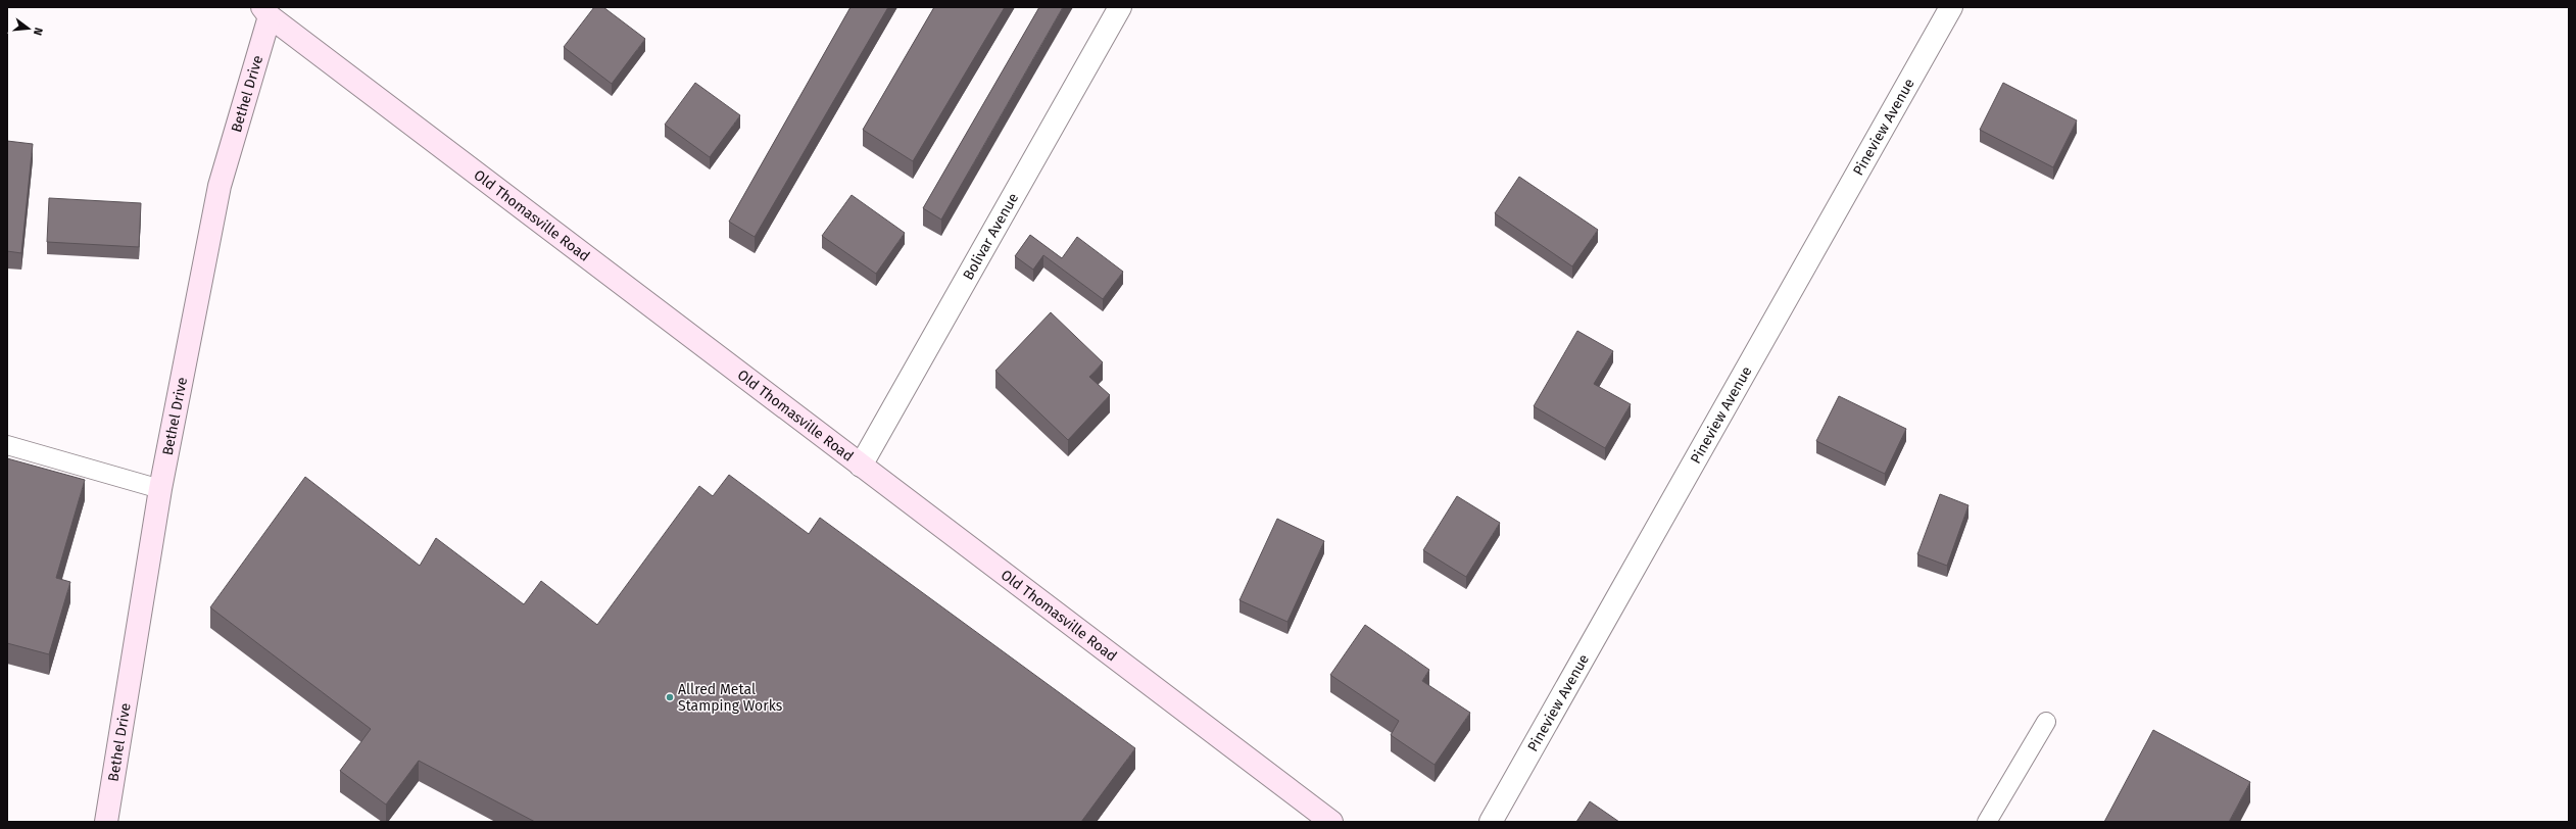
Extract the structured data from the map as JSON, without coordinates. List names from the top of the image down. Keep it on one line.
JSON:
{"streets":{"street":["Bethel Drive","Pineview Avenue","Old Thomasville Road","Bolivar Avenue"]},"crossings":[["Bethel Drive","Old Thomasville Road"],["Old Thomasville Road","Bolivar Avenue"]],"places":["Allred Metal Stamping Works"],"north":"right"}
